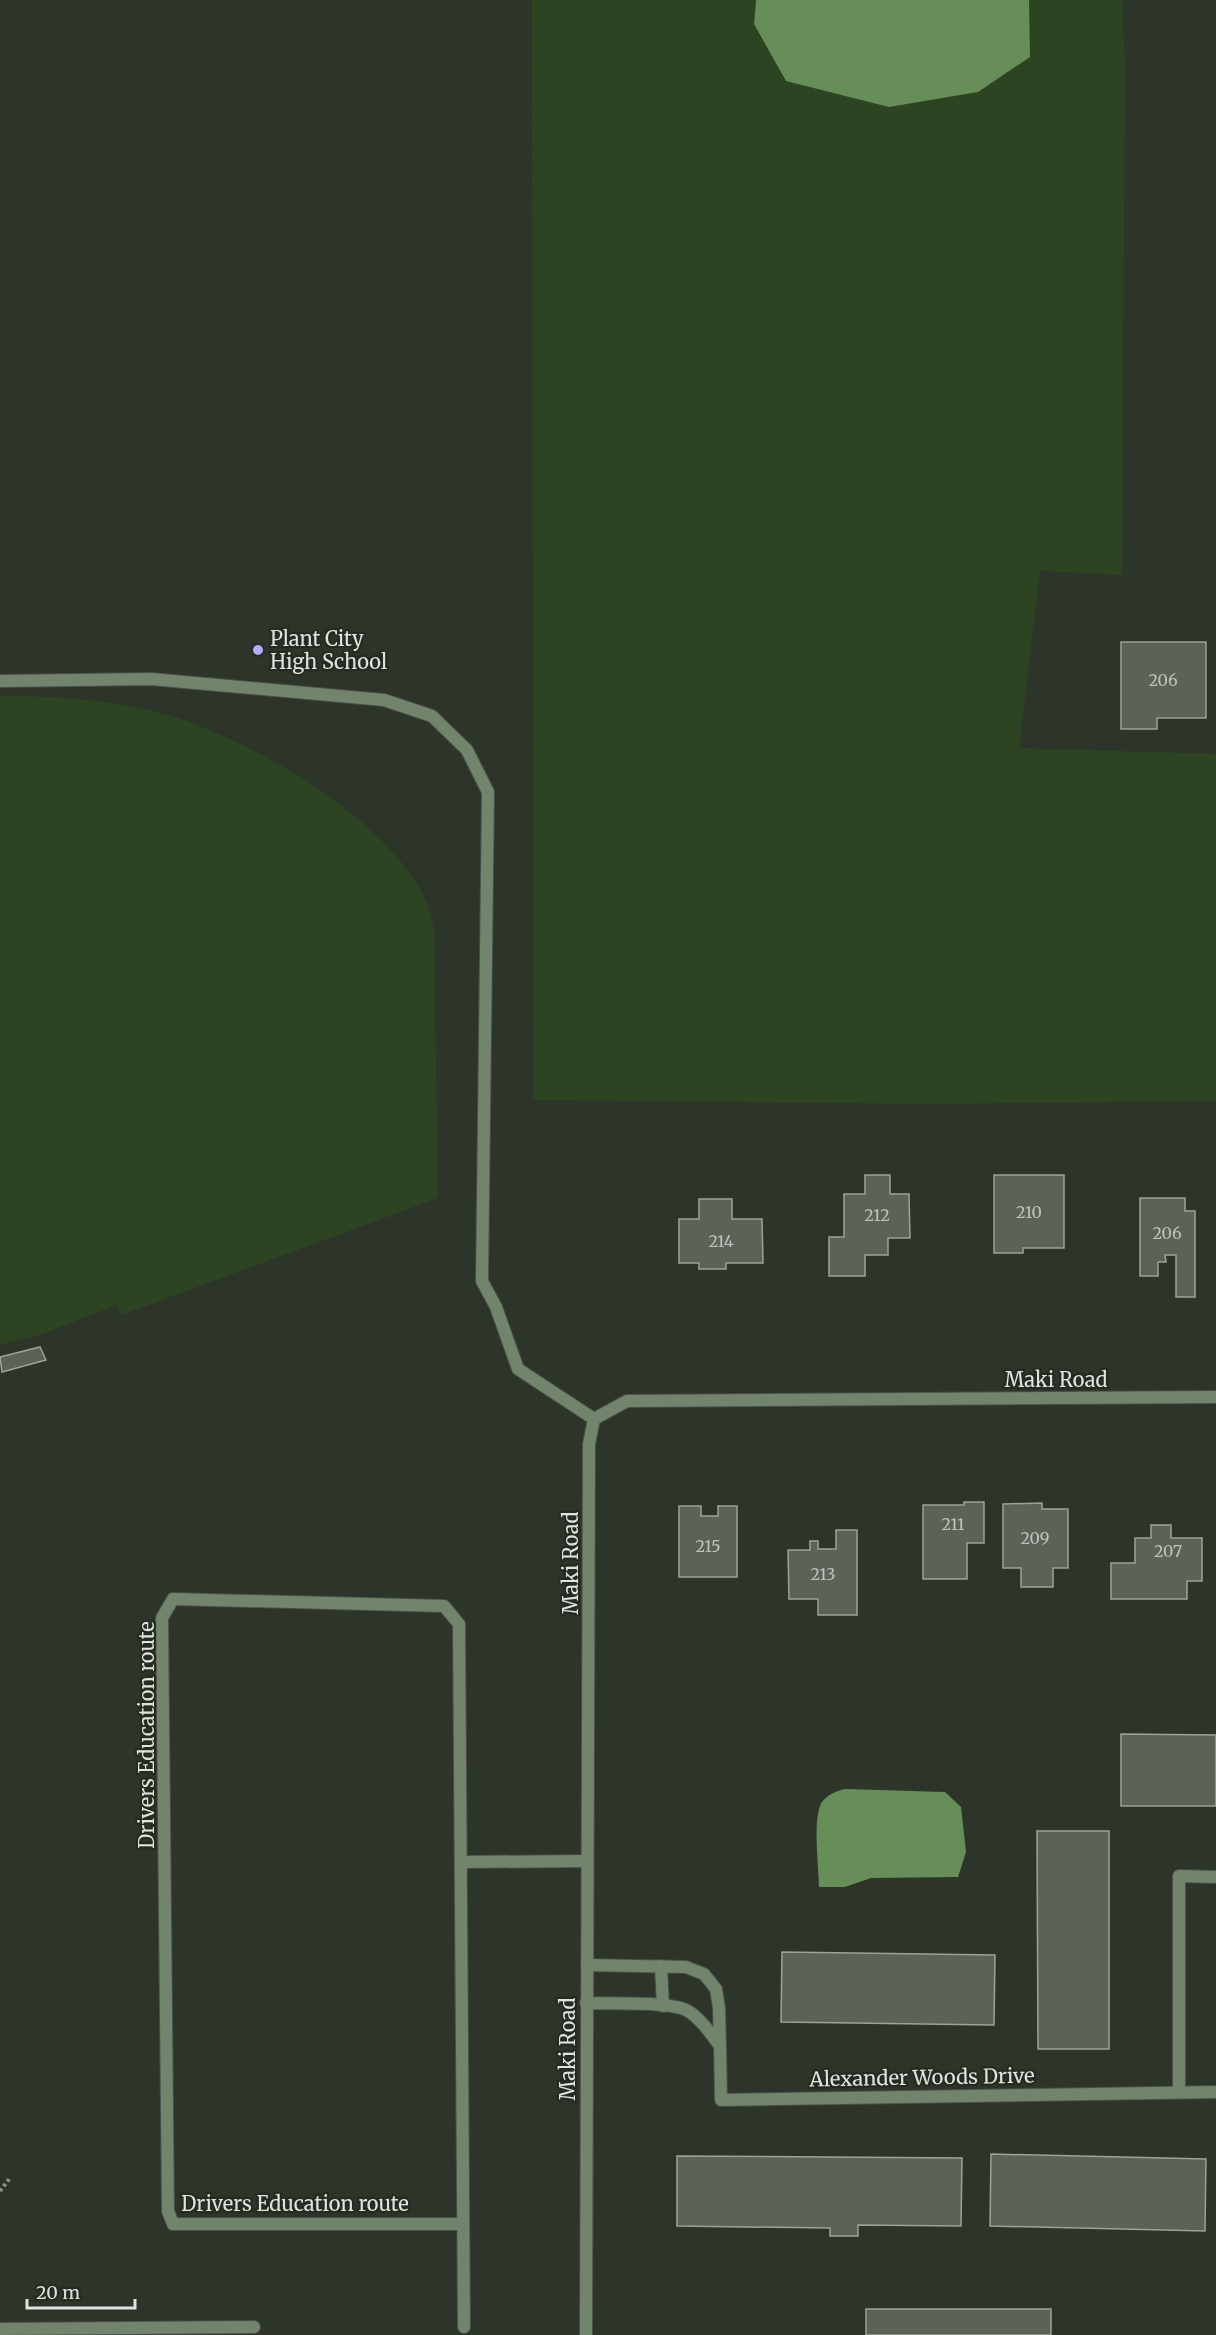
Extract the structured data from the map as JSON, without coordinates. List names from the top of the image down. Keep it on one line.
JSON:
{"streets":{"street":["Maki Road","Drivers Education route","Alexander Woods Drive"]},"crossings":[["Maki Road","Alexander Woods Drive"]],"places":["Plant City High School"],"house_numbers":["206","210","212","206","214","211","209","215","207","213"],"scale_bar":"20 m"}
